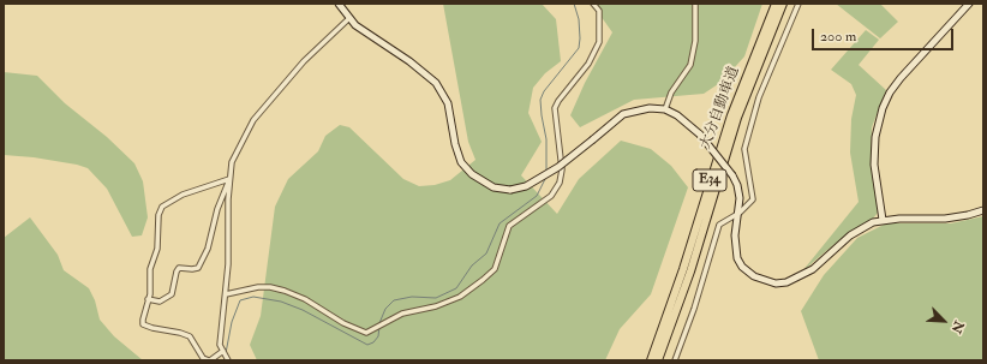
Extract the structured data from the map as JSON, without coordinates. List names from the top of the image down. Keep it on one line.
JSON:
{"streets":{"highway":["大分自動車道","E34"]},"scale_bar":"200 m","north":"bottom right"}
